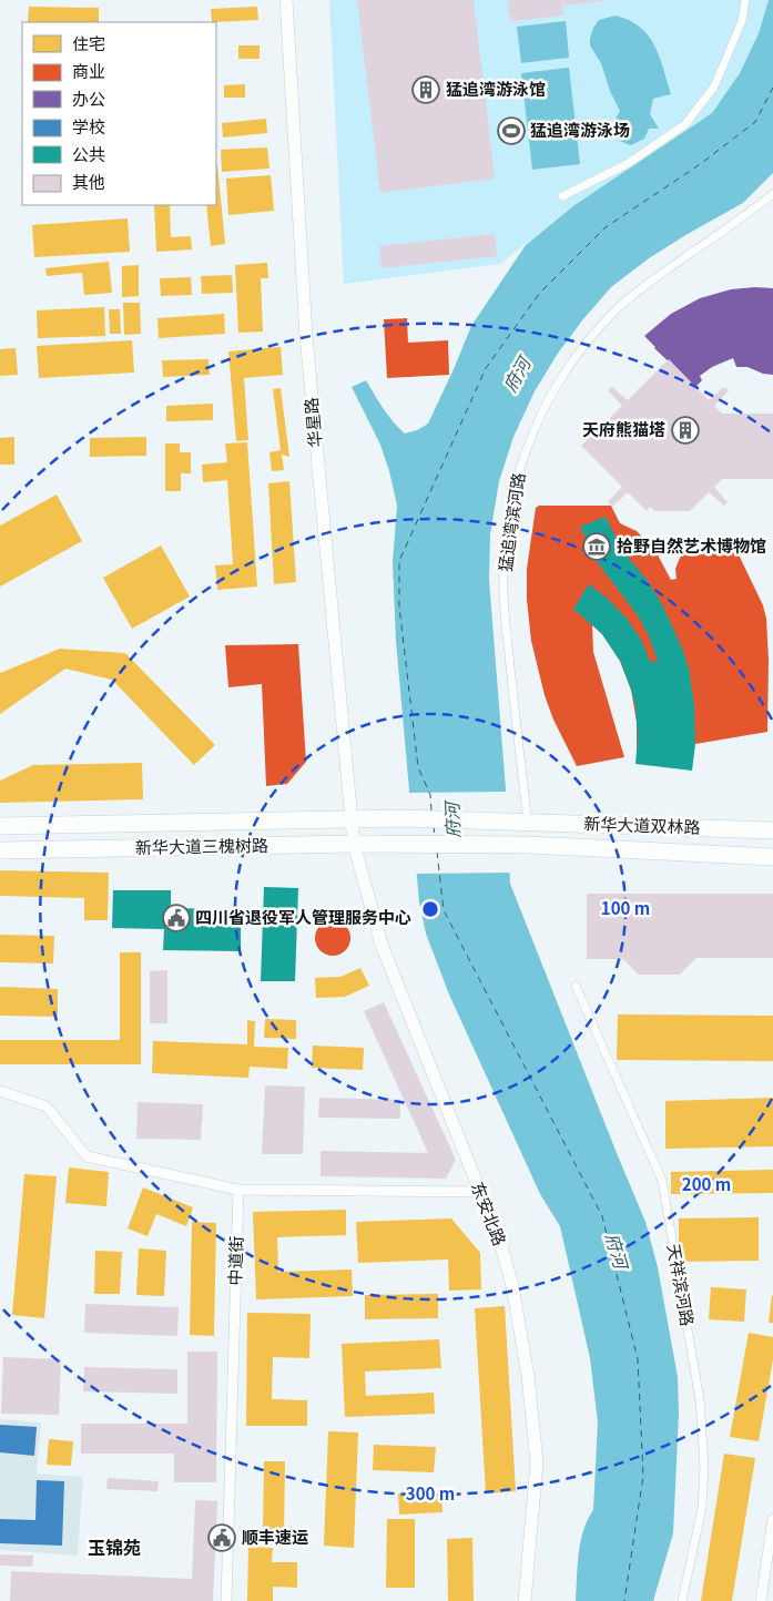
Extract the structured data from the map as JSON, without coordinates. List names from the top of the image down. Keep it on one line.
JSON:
{"streets":{"main road":["新华大道双林路","新华大道三槐树路"],"street":["华星路","猛追湾滨河路","东安北路","中道街","天祥滨河路"]},"crossings":[["华星路","新华大道三槐树路"],["华星路","东安北路"],["猛追湾滨河路","新华大道双林路"],["新华大道双林路","新华大道三槐树路"],["新华大道三槐树路","东安北路"]],"districts":["玉锦苑"],"water":["府河"],"places":{"building":["猛追湾游泳馆","天府熊猫塔"],"sports":["猛追湾游泳场"],"museum":["拾野自然艺术博物馆"],"public building":["四川省退役军人管理服务中心","顺丰速运"]},"legend":["住宅","商业","办公","学校","公共","其他"],"rings":["100 m","200 m","300 m"]}
